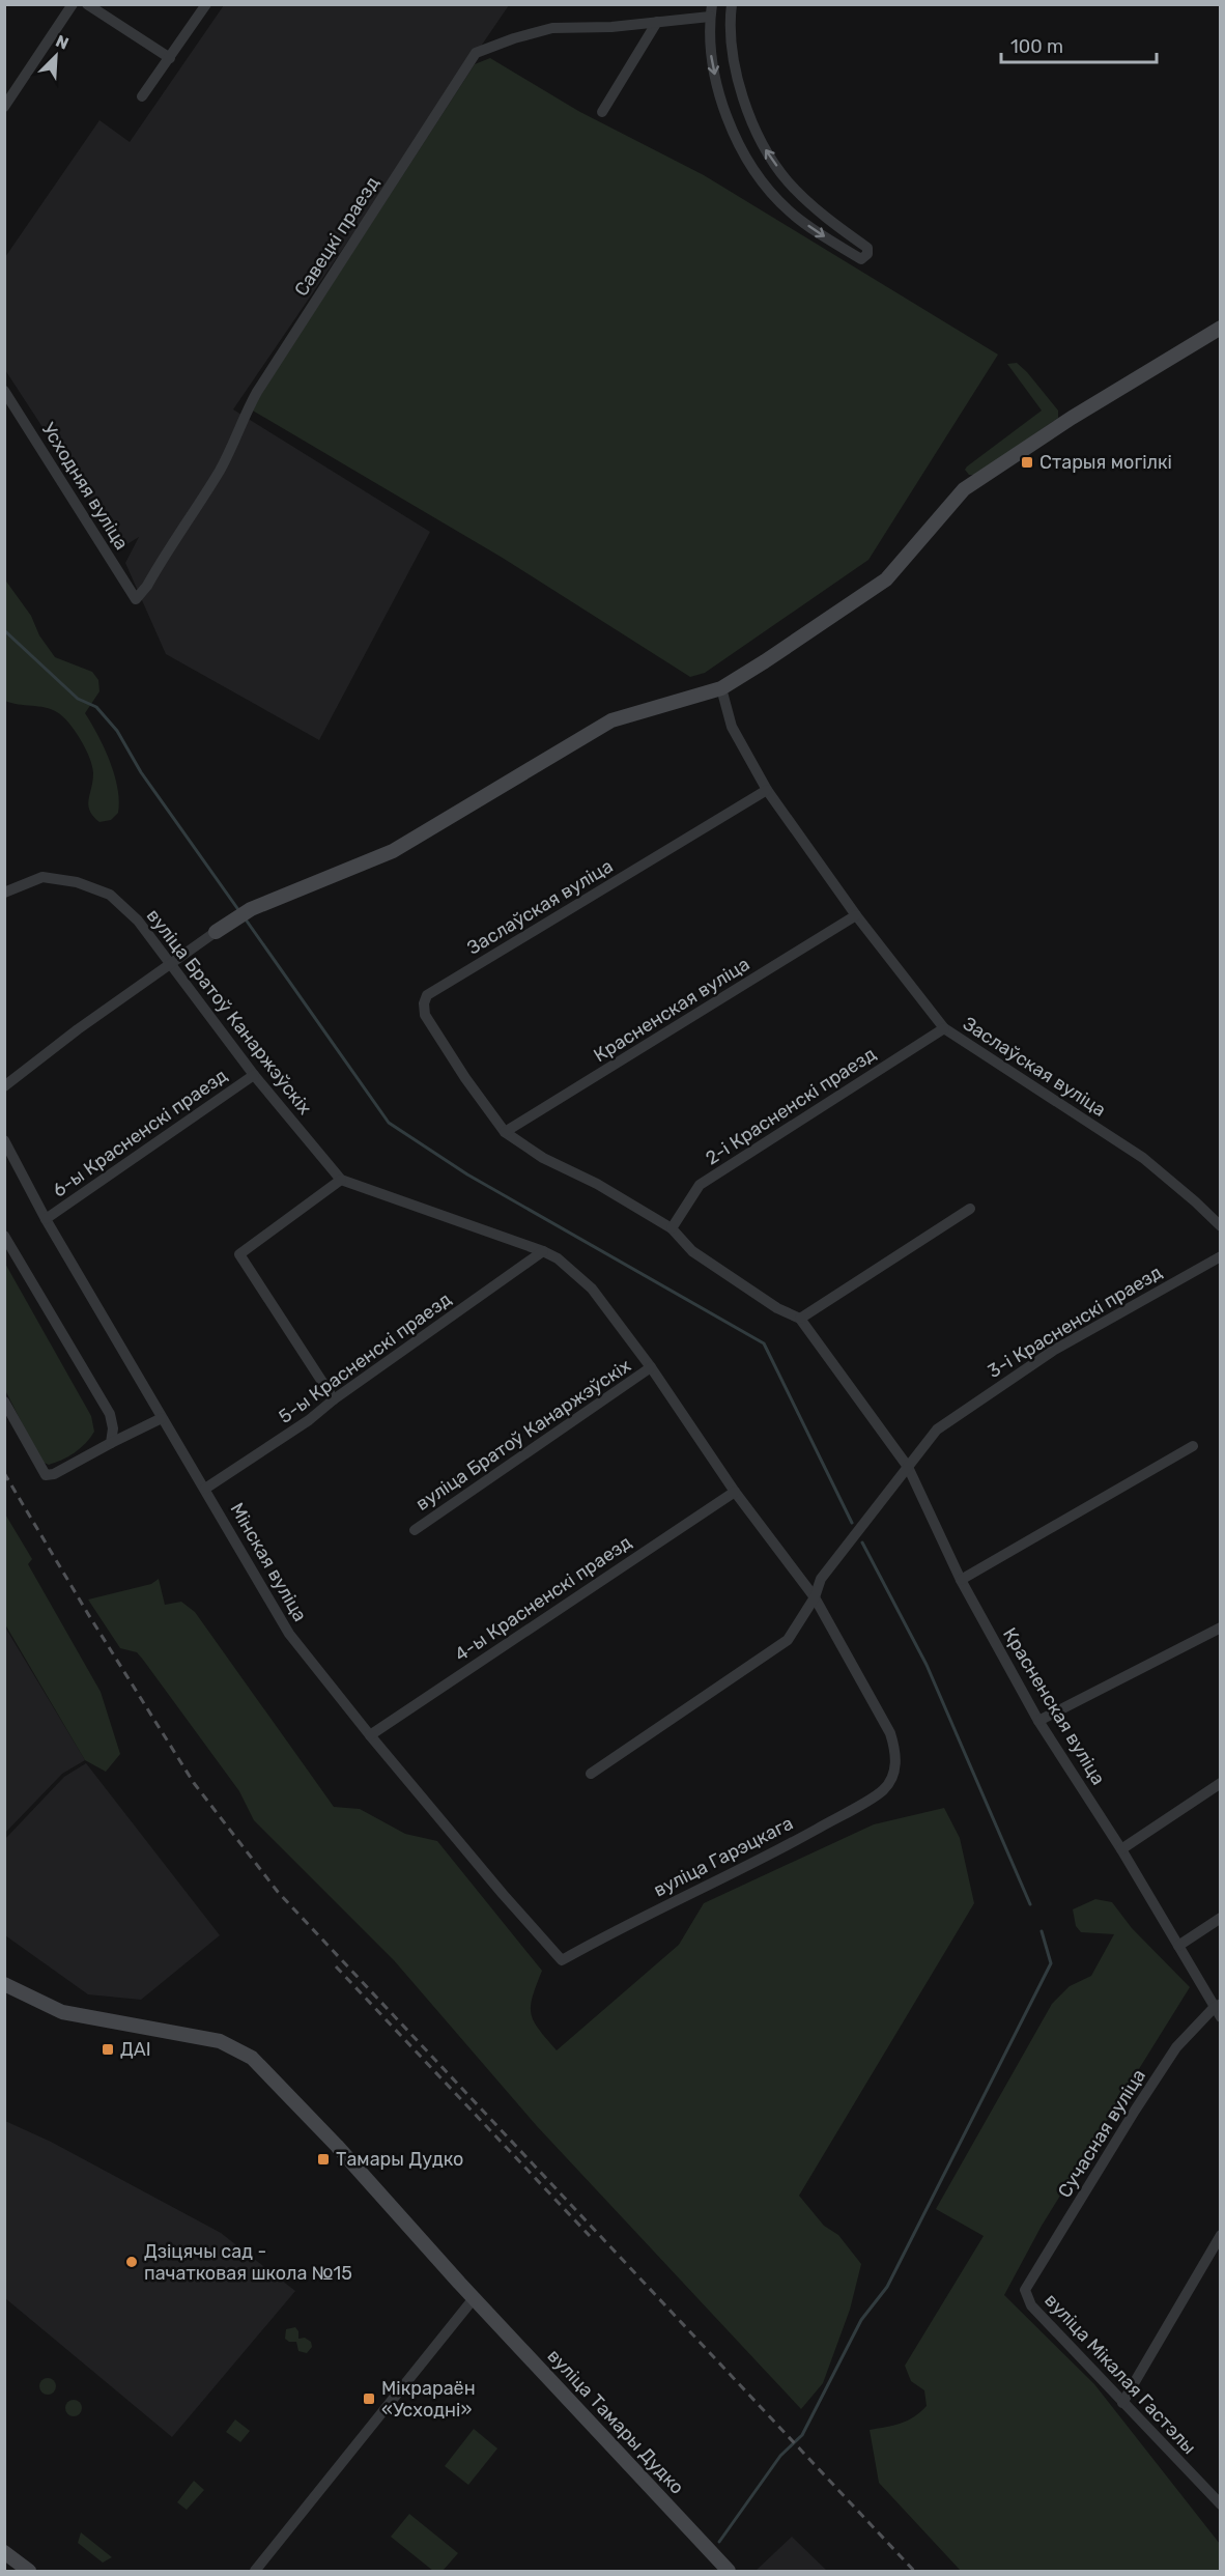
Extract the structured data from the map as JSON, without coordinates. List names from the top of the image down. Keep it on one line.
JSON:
{"streets":{"street":["Савецкі праезд","Усходняя вуліца","Заслаўская вуліца","Красненская вуліца","вуліца Братоў Канаржэўскіх","2-і Красненскі праезд","6-ы Красненскі праезд","3-і Красненскі праезд","5-ы Красненскі праезд","Мінская вуліца","4-ы Красненскі праезд","вуліца Гарэцкага","Сучасная вуліца","вуліца Мікалая Гастэлы","вуліца Тамары Дудко"]},"crossings":[["Савецкі праезд","Усходняя вуліца"],["Заслаўская вуліца","Красненская вуліца"],["Заслаўская вуліца","2-і Красненскі праезд"],["Красненская вуліца","2-і Красненскі праезд"],["Красненская вуліца","3-і Красненскі праезд"],["Красненская вуліца","Сучасная вуліца"],["вуліца Братоў Канаржэўскіх","6-ы Красненскі праезд"],["вуліца Братоў Канаржэўскіх","3-і Красненскі праезд"],["вуліца Братоў Канаржэўскіх","5-ы Красненскі праезд"],["вуліца Братоў Канаржэўскіх","4-ы Красненскі праезд"],["вуліца Братоў Канаржэўскіх","вуліца Гарэцкага"],["6-ы Красненскі праезд","Мінская вуліца"],["5-ы Красненскі праезд","Мінская вуліца"],["Мінская вуліца","4-ы Красненскі праезд"],["Мінская вуліца","вуліца Гарэцкага"],["Сучасная вуліца","вуліца Мікалая Гастэлы"]],"places":{"transit":["Старыя могілкі","ДАІ","Тамары Дудко","Мікрараён «Усходні»"],"other":["Дзіцячы сад - пачатковая школа №15"]},"scale_bar":"100 m","north":"top right"}
